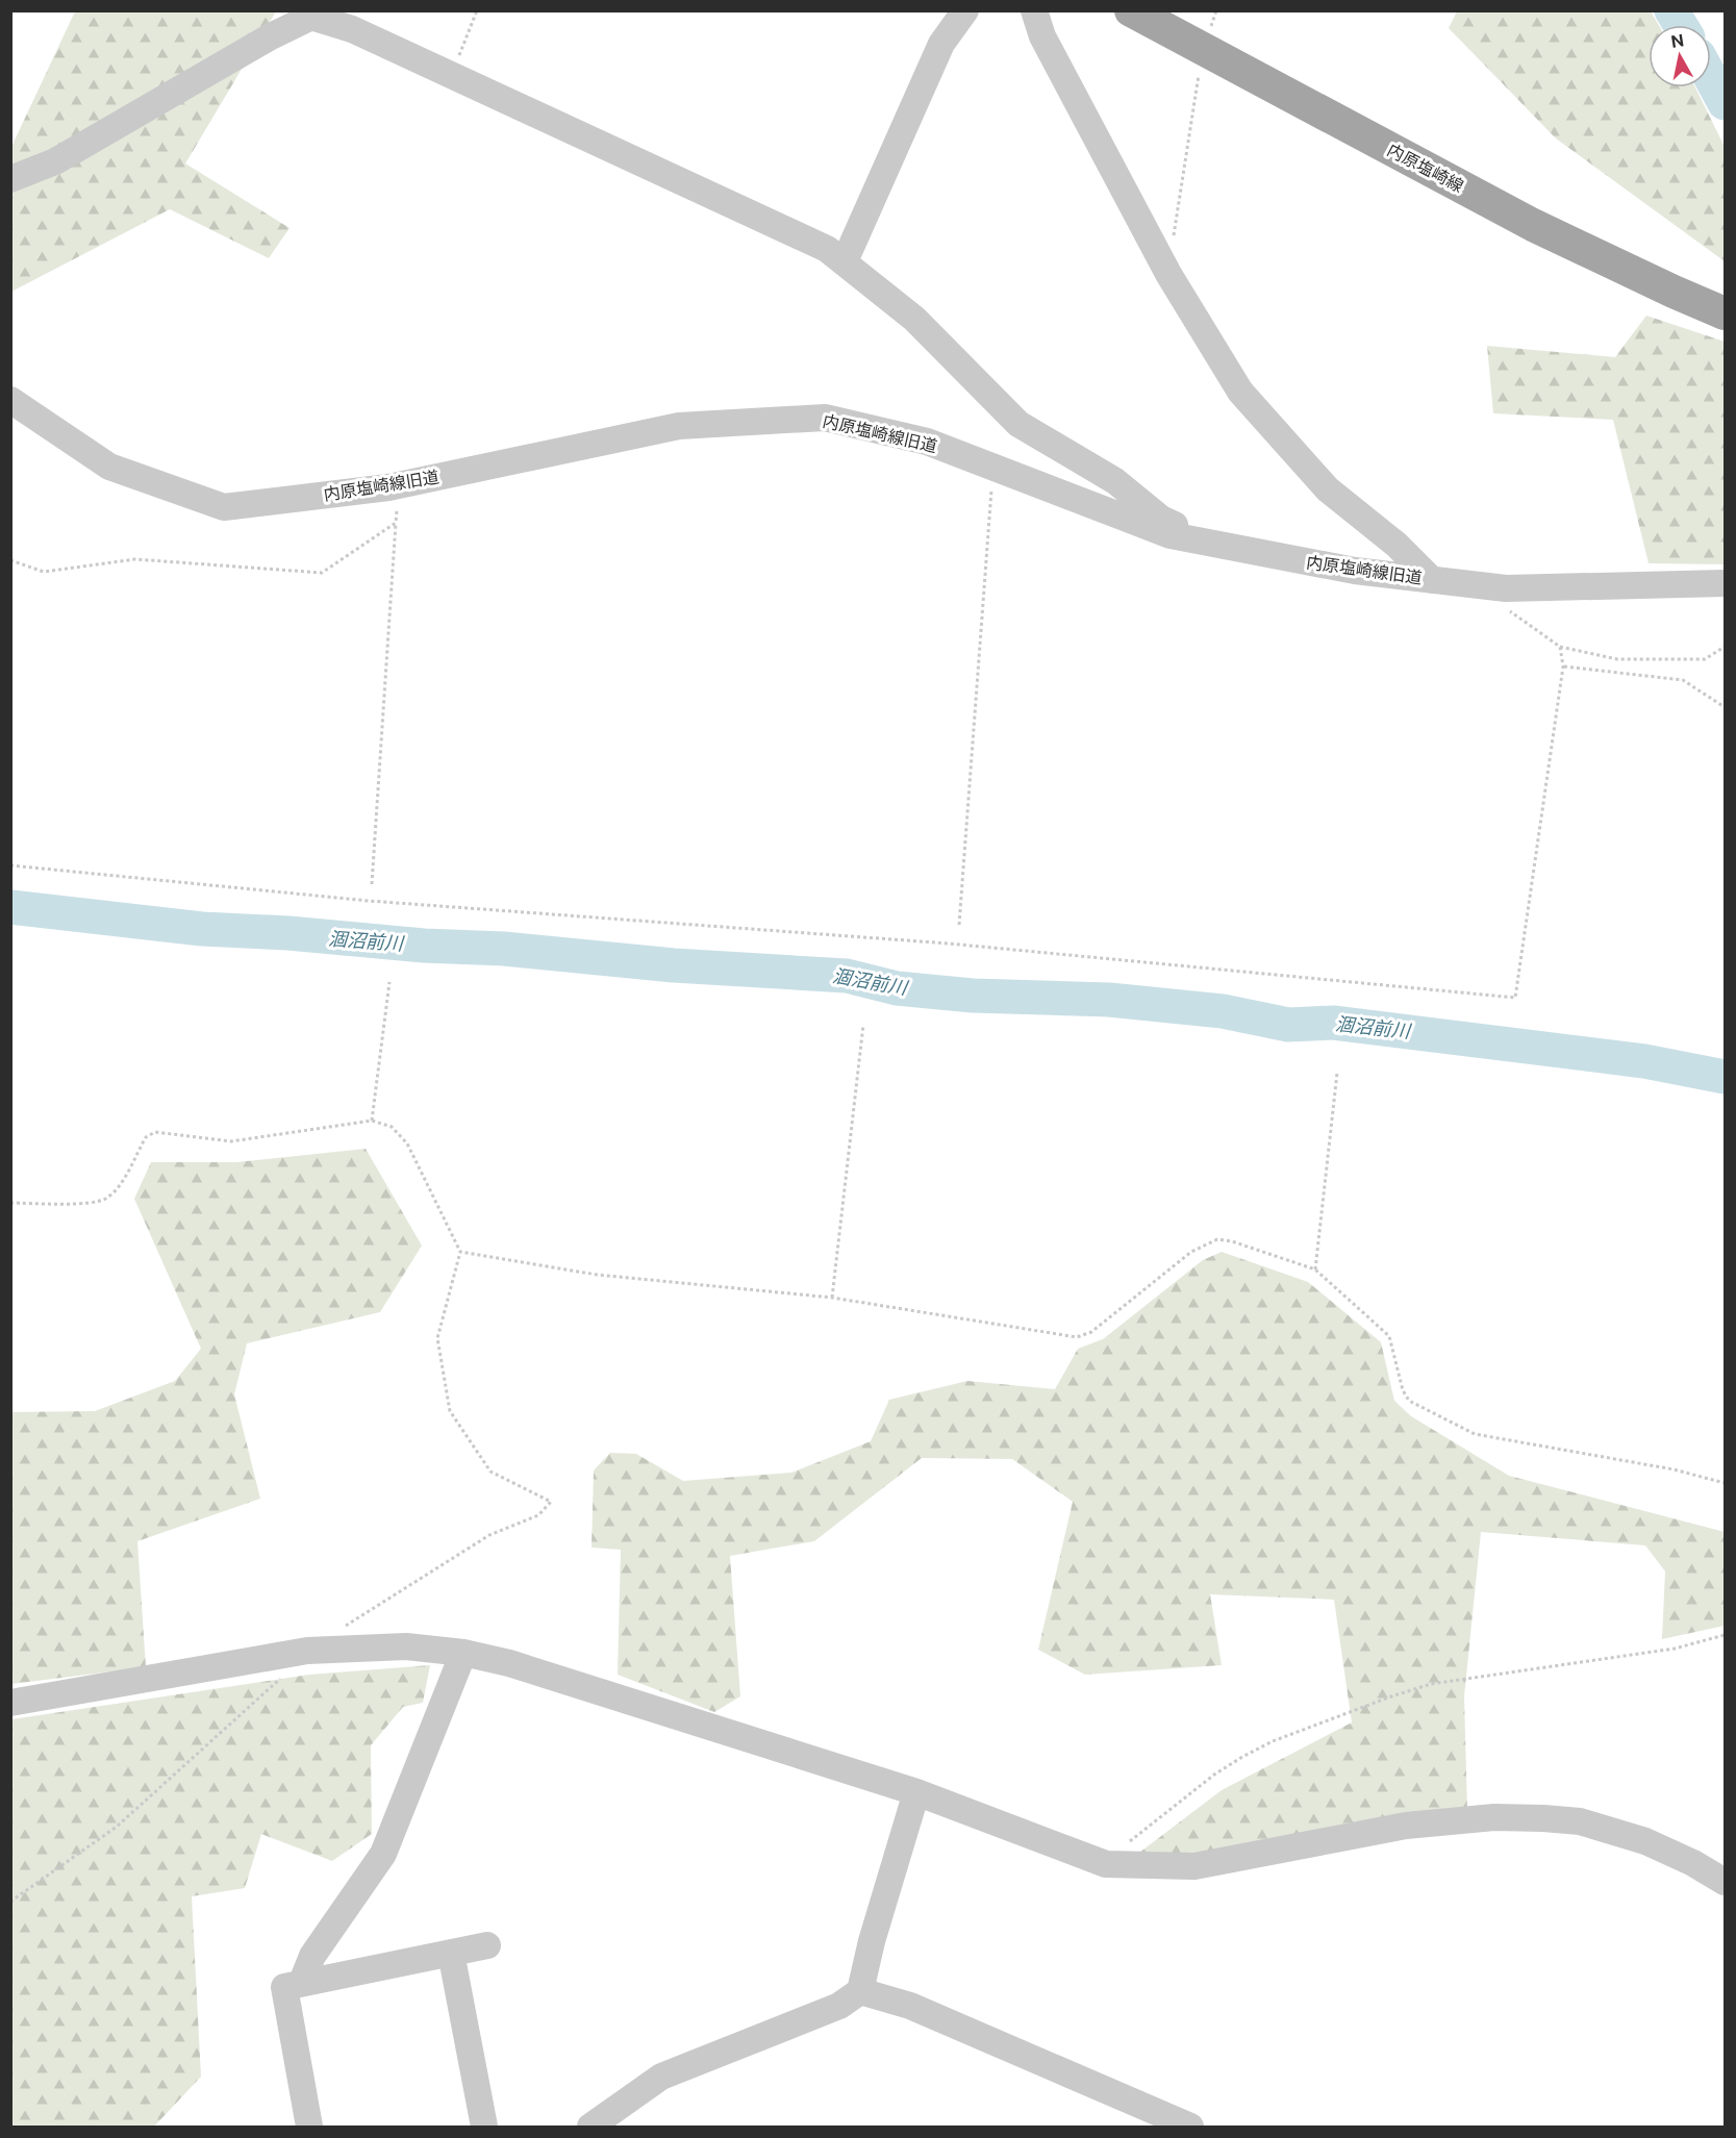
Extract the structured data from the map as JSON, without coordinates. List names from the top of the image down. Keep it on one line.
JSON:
{"streets":{"main road":["内原塩崎線"],"street":["内原塩崎線旧道"]},"water":["涸沼前川"],"north":"top"}
